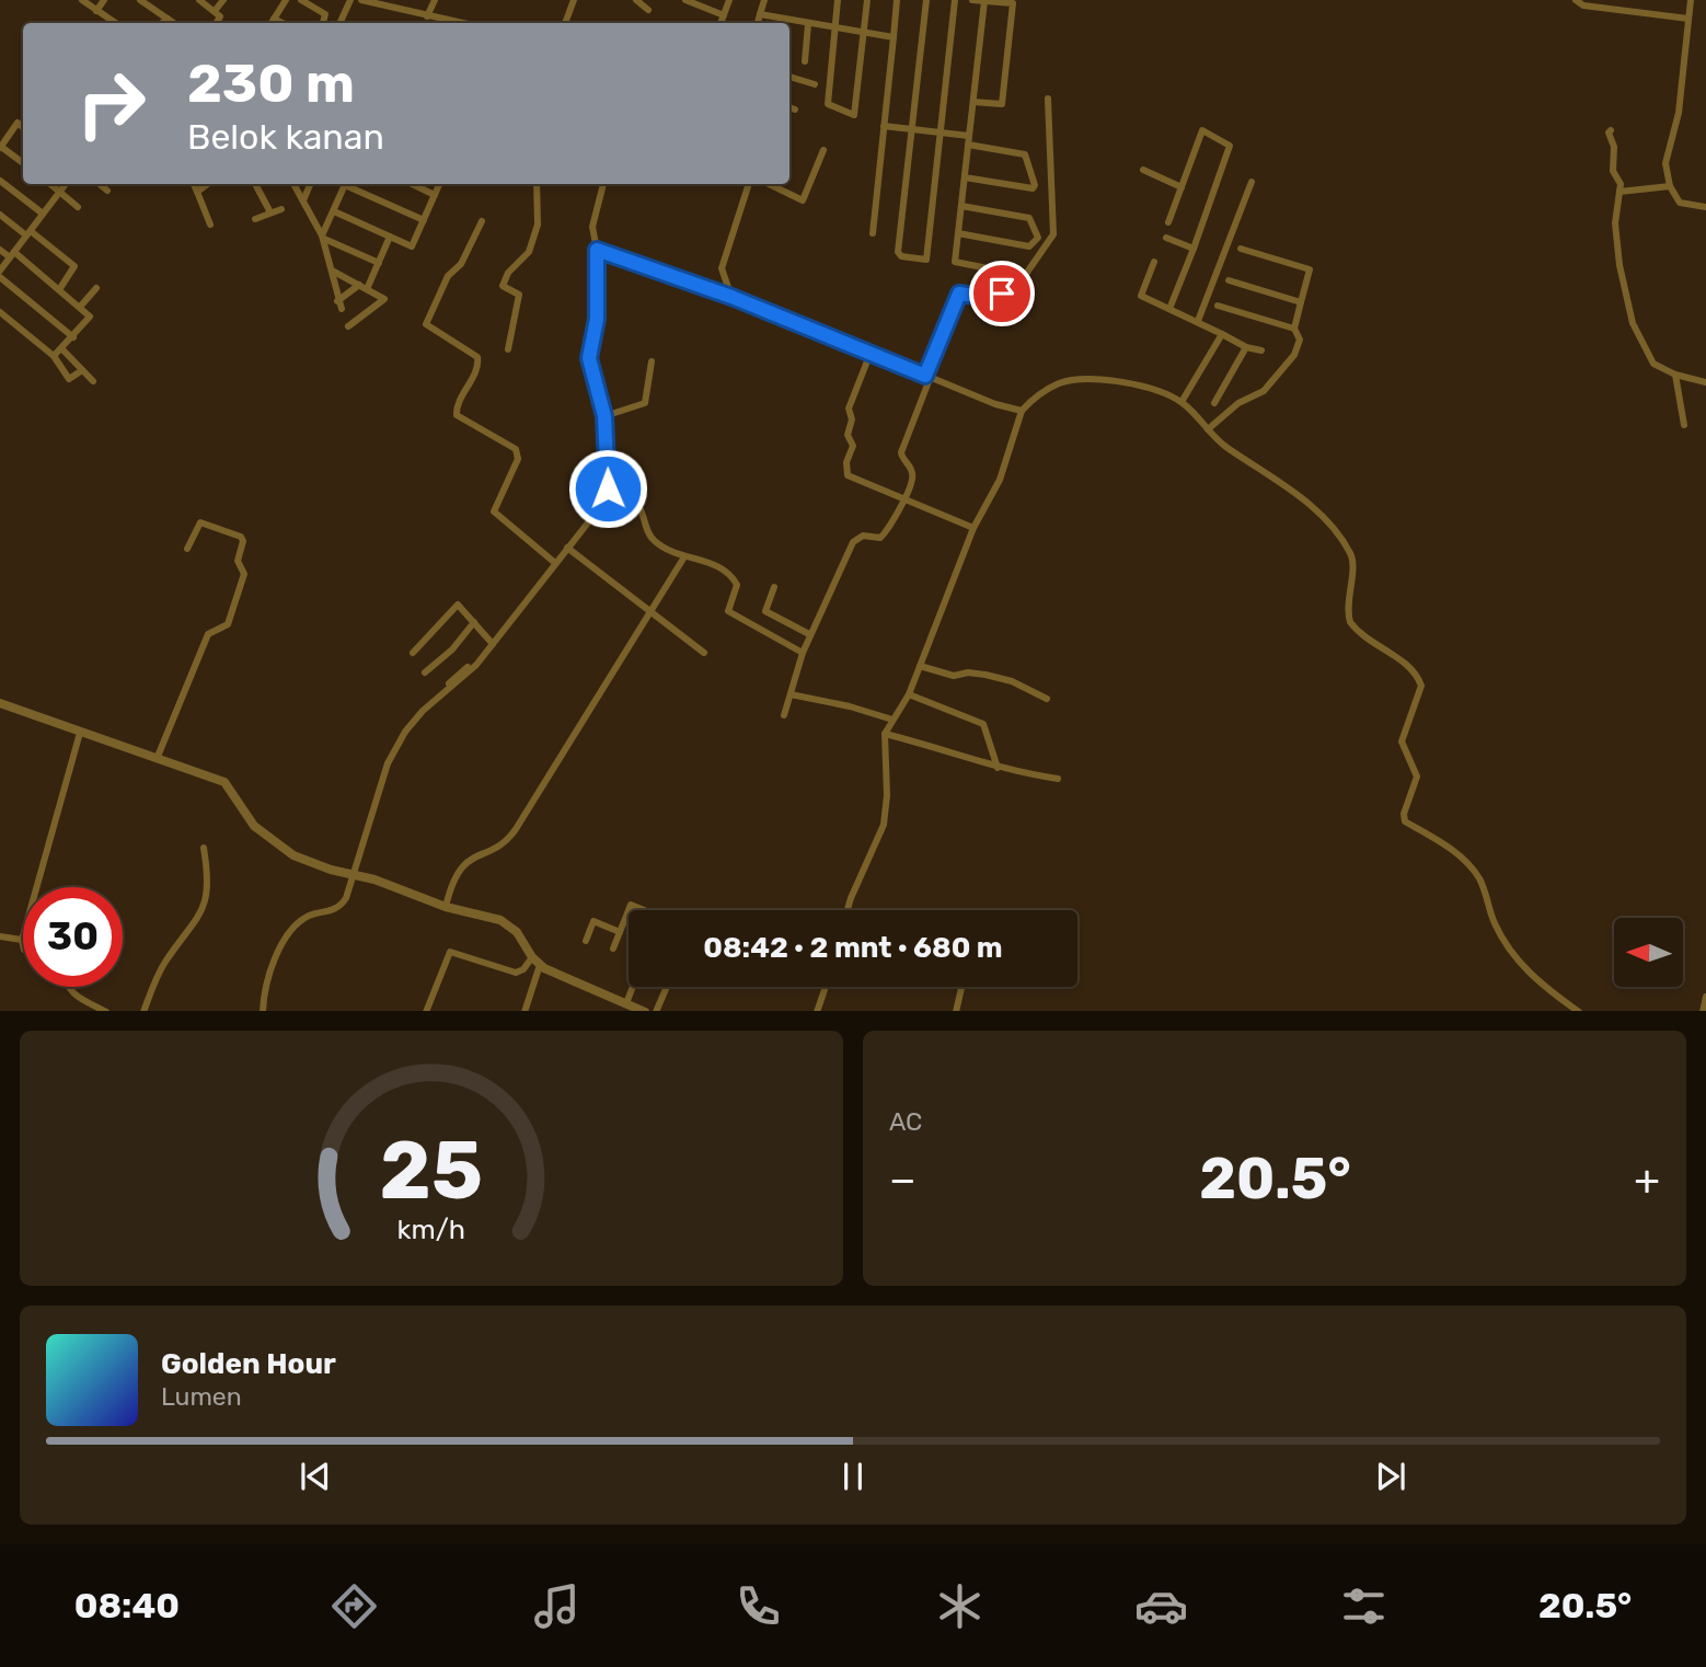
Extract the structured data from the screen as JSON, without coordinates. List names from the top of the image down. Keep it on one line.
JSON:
{"north":"left","page":{"turn":["230 m","Belok kanan"],"limit":"30","trip":"08:42 · 2 mnt · 680 m","tile":"AC","heat":["−","20.5°","+"],"song":["Golden Hour","Lumen"],"tabs":["08:40","20.5°"],"gauge":["25","km/h"]}}
